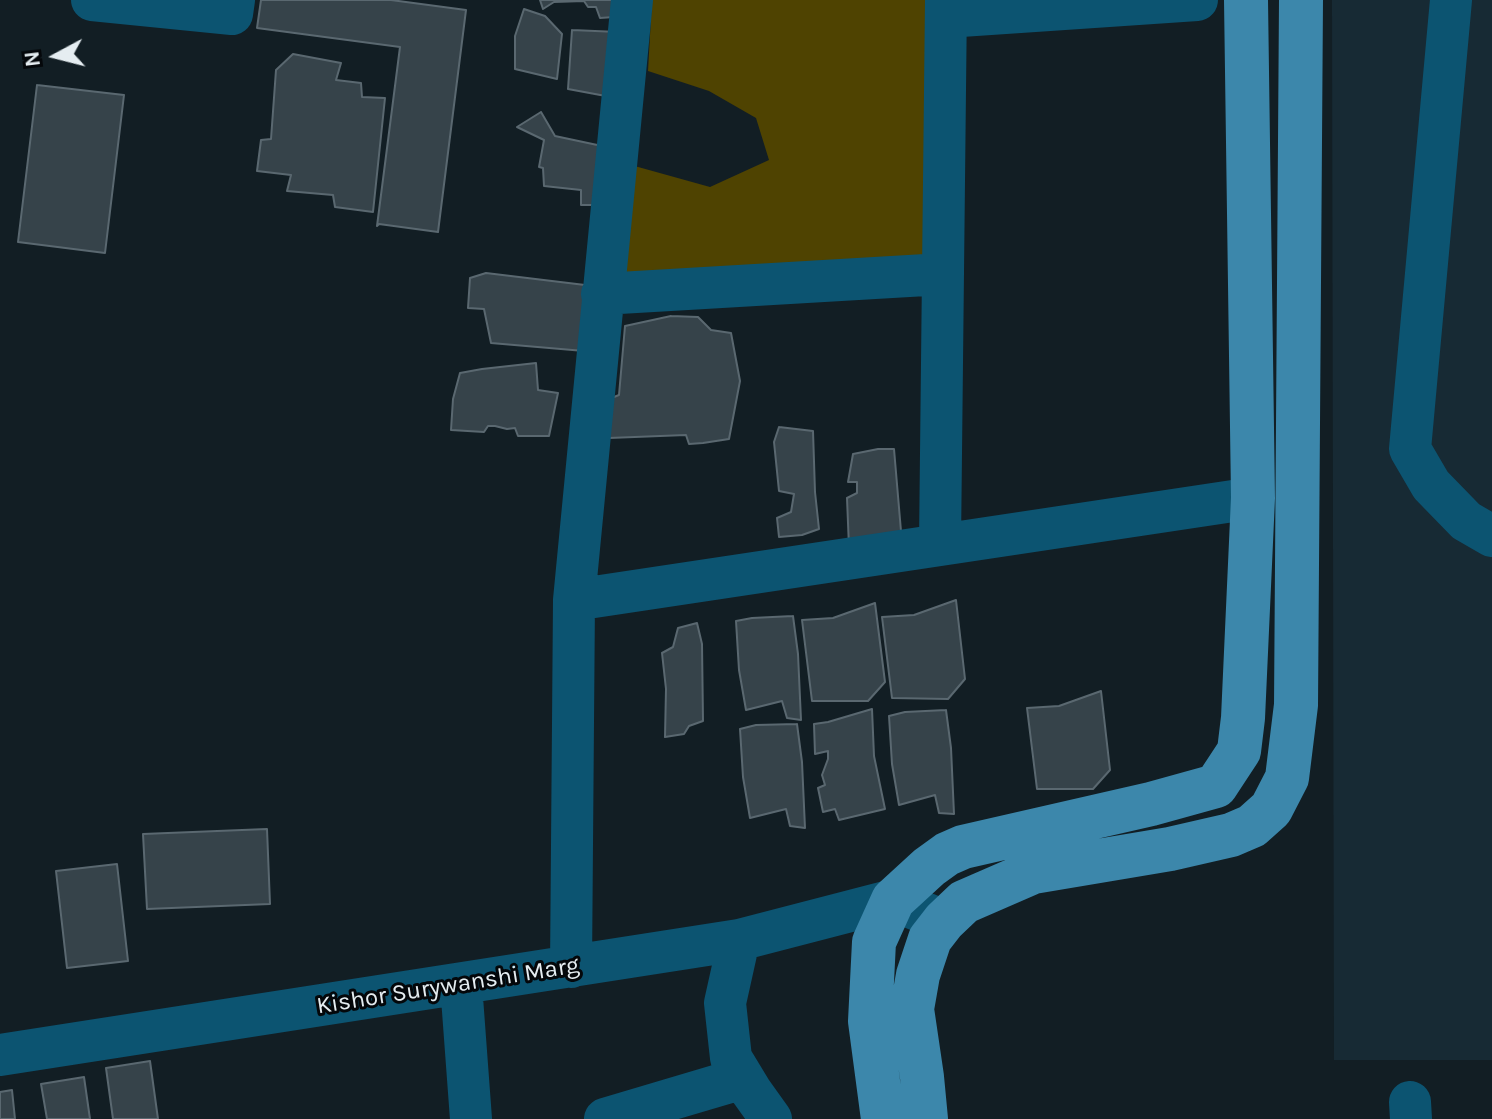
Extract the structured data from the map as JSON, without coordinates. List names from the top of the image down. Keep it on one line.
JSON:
{"streets":{"street":["Kishor Surywanshi Marg"]},"north":"left"}
